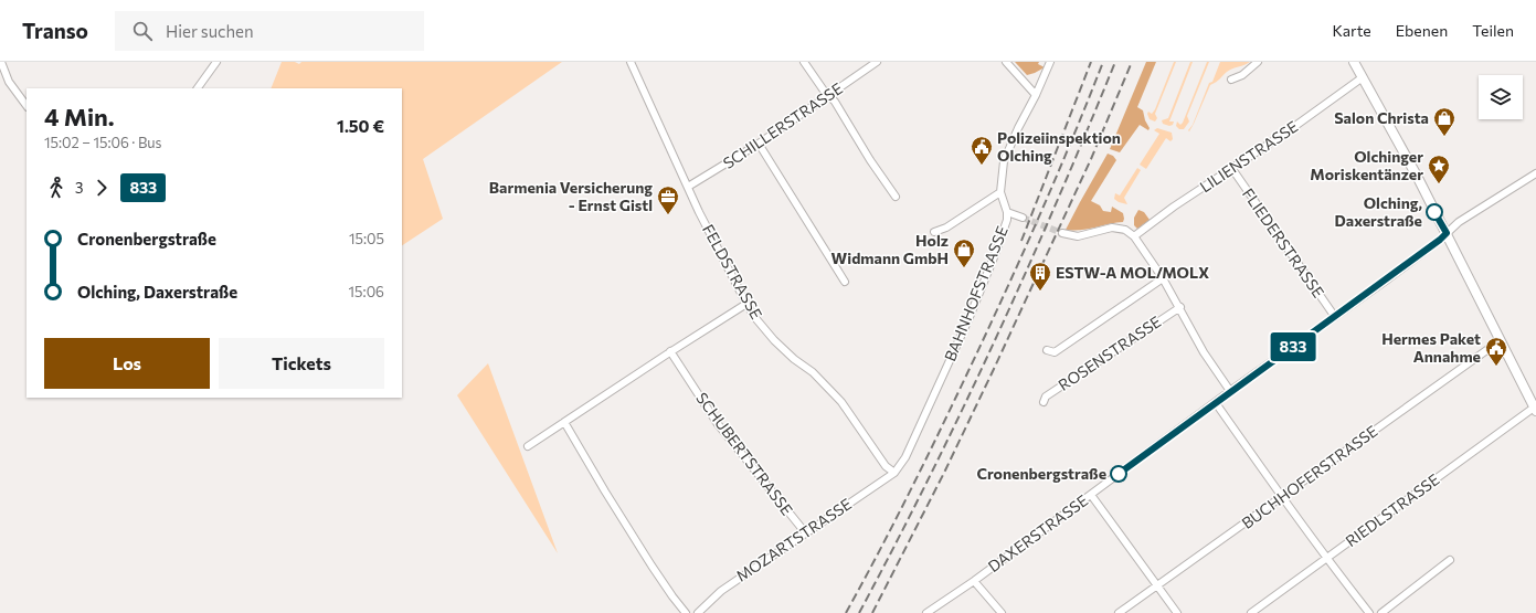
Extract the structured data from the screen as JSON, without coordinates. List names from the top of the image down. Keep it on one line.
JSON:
{"streets":{"street":["SCHILLERSTRASSE","LILIENSTRASSE","FLIEDERSTRASSE","FELDSTRASSE","BAHNHOFSTRASSE","ROSENSTRASSE","SCHUBERTSTRASSE","BUCHHOFERSTRASSE","RIEDLSTRASSE","DAXERSTRASSE","MOZARTSTRASSE"]},"crossings":[["SCHILLERSTRASSE","FELDSTRASSE"],["LILIENSTRASSE","FLIEDERSTRASSE"],["FLIEDERSTRASSE","DAXERSTRASSE"],["FELDSTRASSE","BAHNHOFSTRASSE"],["FELDSTRASSE","MOZARTSTRASSE"],["BAHNHOFSTRASSE","MOZARTSTRASSE"],["SCHUBERTSTRASSE","MOZARTSTRASSE"]],"places":{"shop":["Salon Christa","Holz Widmann GmbH"],"public building":["Polizeiinspektion Olching","Hermes Paket Annahme"],"place":["Olchinger Moriskentänzer"],"other":["Olching, Daxerstraße","Cronenbergstraße"],"office":["Barmenia Versicherung - Ernst Gistl"],"building":["ESTW-A MOL/MOLX"]},"lines":["bus line 833"],"page":{"header":"Transo","search":"Hier suchen","nav":["Karte","Ebenen","Teilen"],"on_map":"833","heading":["4 Min.","15:02 – 15:06 · Bus","1.50 €"],"legs":["3","833"],"list":[{"name":"Cronenbergstraße","value":"15:05"},{"name":"Olching, Daxerstraße","value":"15:06"}],"buttons":["Los","Tickets"]}}
